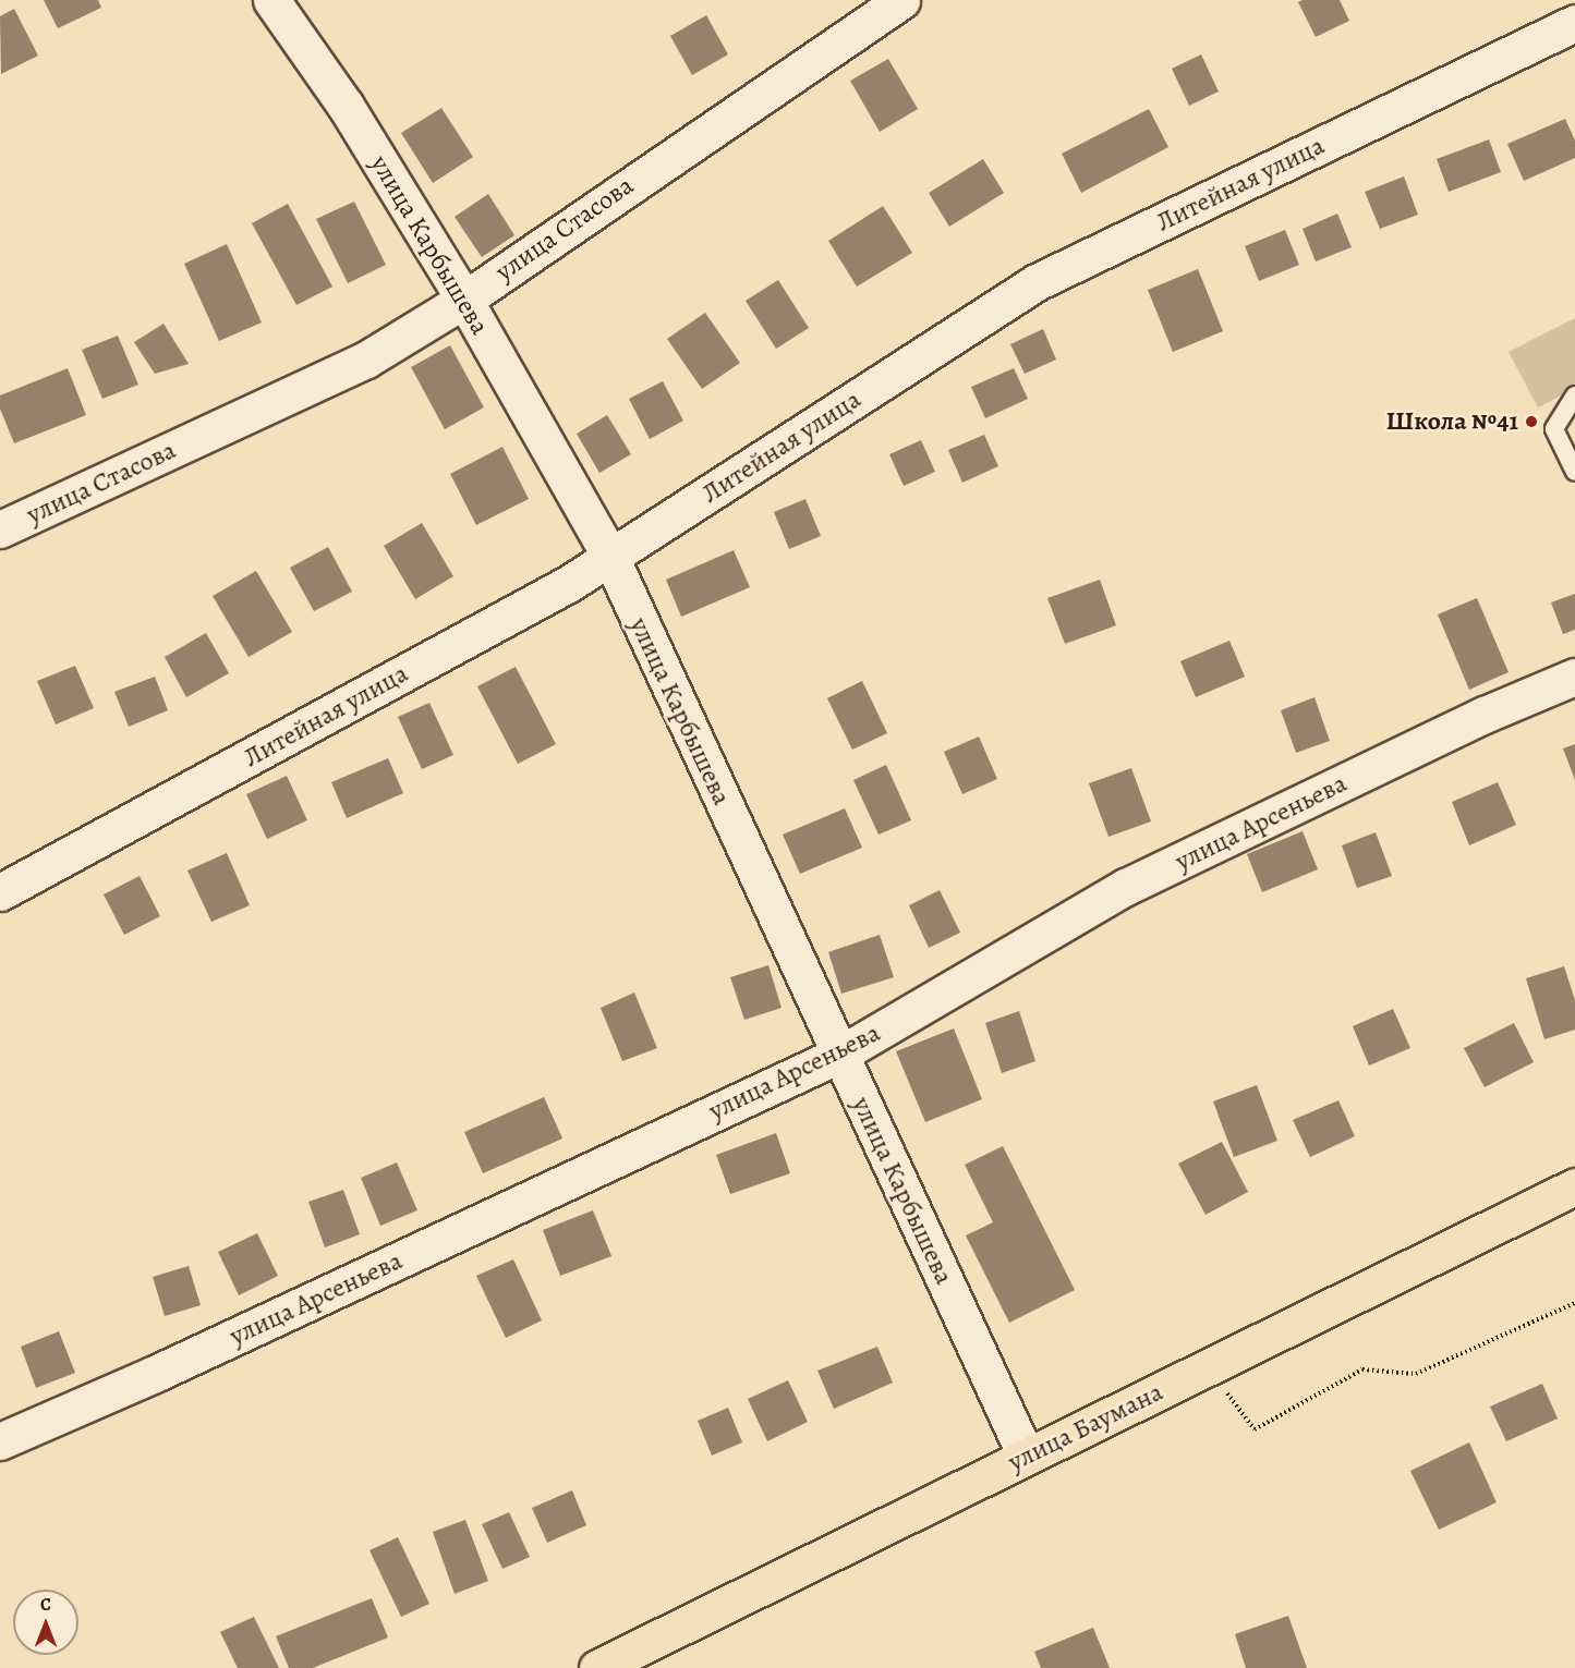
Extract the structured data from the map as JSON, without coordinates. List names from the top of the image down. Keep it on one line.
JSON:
{"streets":{"main road":["улица Баумана"],"street":["Литейная улица","улица Стасова","улица Карбышева","улица Арсеньева"]},"crossings":[["Литейная улица","улица Карбышева"],["улица Стасова","улица Карбышева"],["улица Карбышева","улица Арсеньева"],["улица Карбышева","улица Баумана"]],"places":["Школа №41"],"north":"top"}
